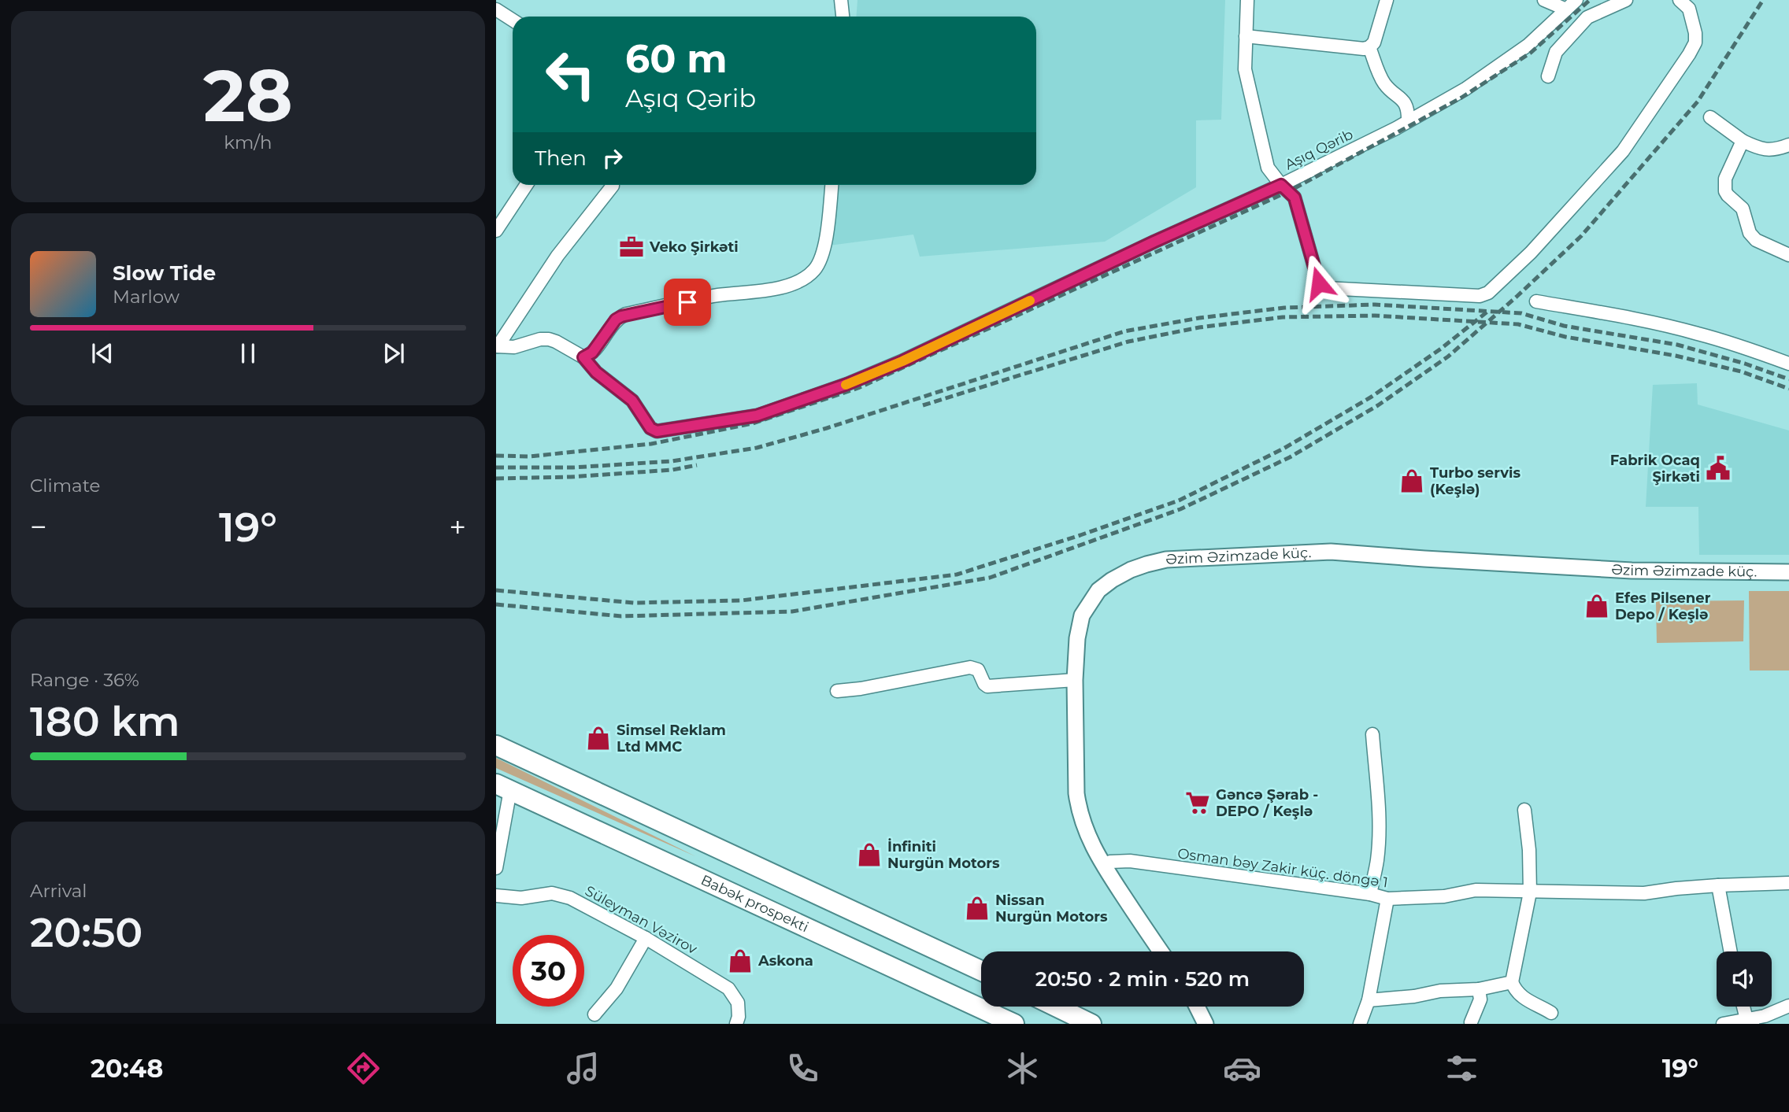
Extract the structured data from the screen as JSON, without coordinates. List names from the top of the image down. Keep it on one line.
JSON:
{"streets":{"main road":["Babək prospekti"],"street":["Aşıq Qərib","Əzim Əzimzade küç.","Osman bəy Zakir küç. döngə 1","Süleyman Vəzirov"]},"crossings":[["Əzim Əzimzade küç.","Osman bəy Zakir küç. döngə 1"]],"places":{"office":["Veko Şirkəti"],"public building":["Fabrik Ocaq Şirkəti"],"shop":["Turbo servis (Keşlə)","Efes Pilsener Depo / Keşlə","Simsel Reklam Ltd MMC","İnfiniti Nurgün Motors","Nissan Nurgün Motors","Askona"],"supermarket":["Gəncə Şərab - DEPO / Keşlə"]},"page":{"tile":[["28","km/h"],"Climate",["Range · 36%","180 km"],["Arrival","20:50"]],"turn":["60 m","Aşıq Qərib"],"then":"Then","song":["Slow Tide","Marlow"],"heat":["−","19°","+"],"limit":"30","trip":"20:50 · 2 min · 520 m","tabs":["20:48","19°"]}}
